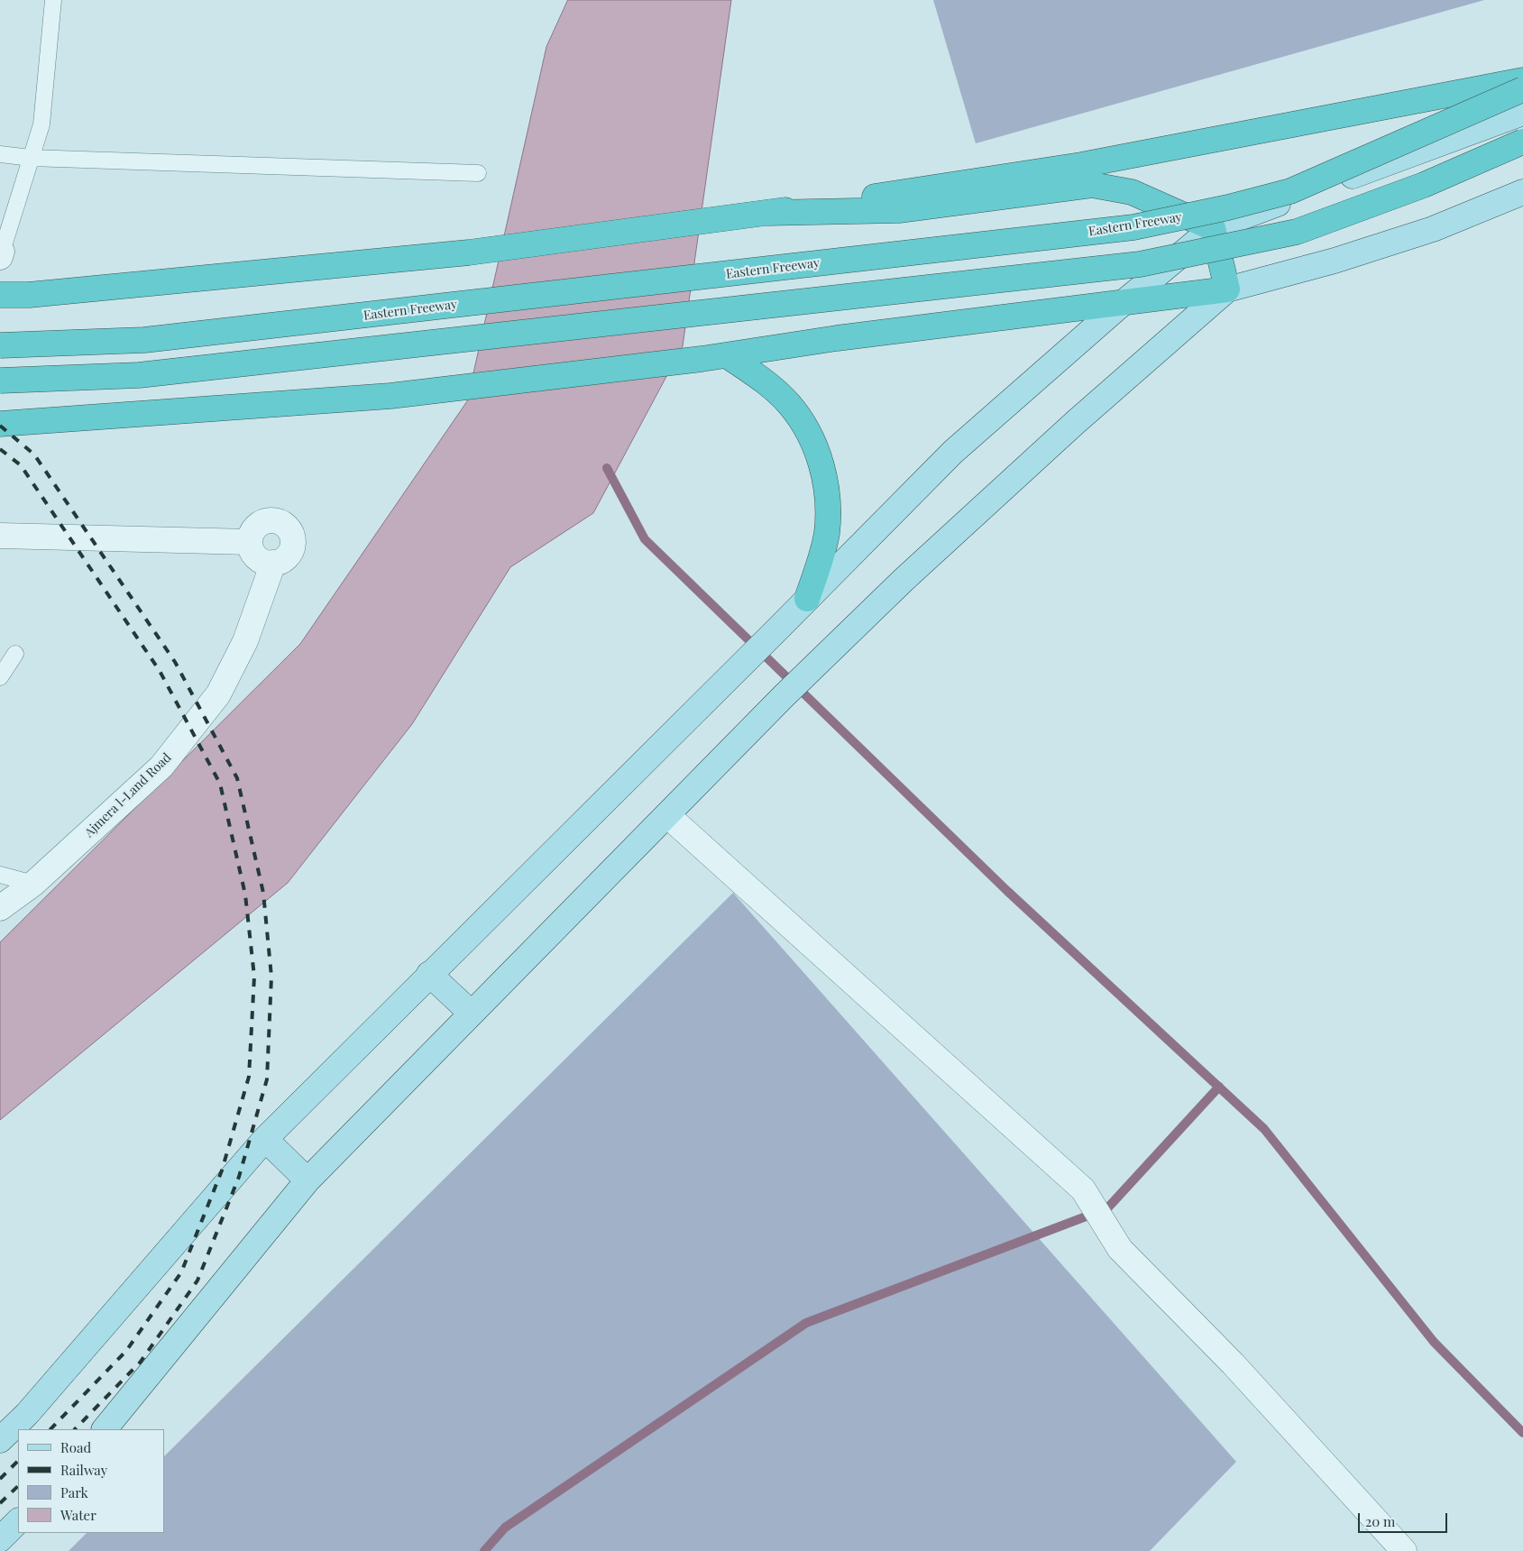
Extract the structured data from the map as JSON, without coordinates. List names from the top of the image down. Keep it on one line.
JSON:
{"streets":{"highway":["Eastern Freeway"],"street":["Ajmera l-Land Road"]},"legend":["Road","Railway","Park","Water"],"scale_bar":"20 m"}
